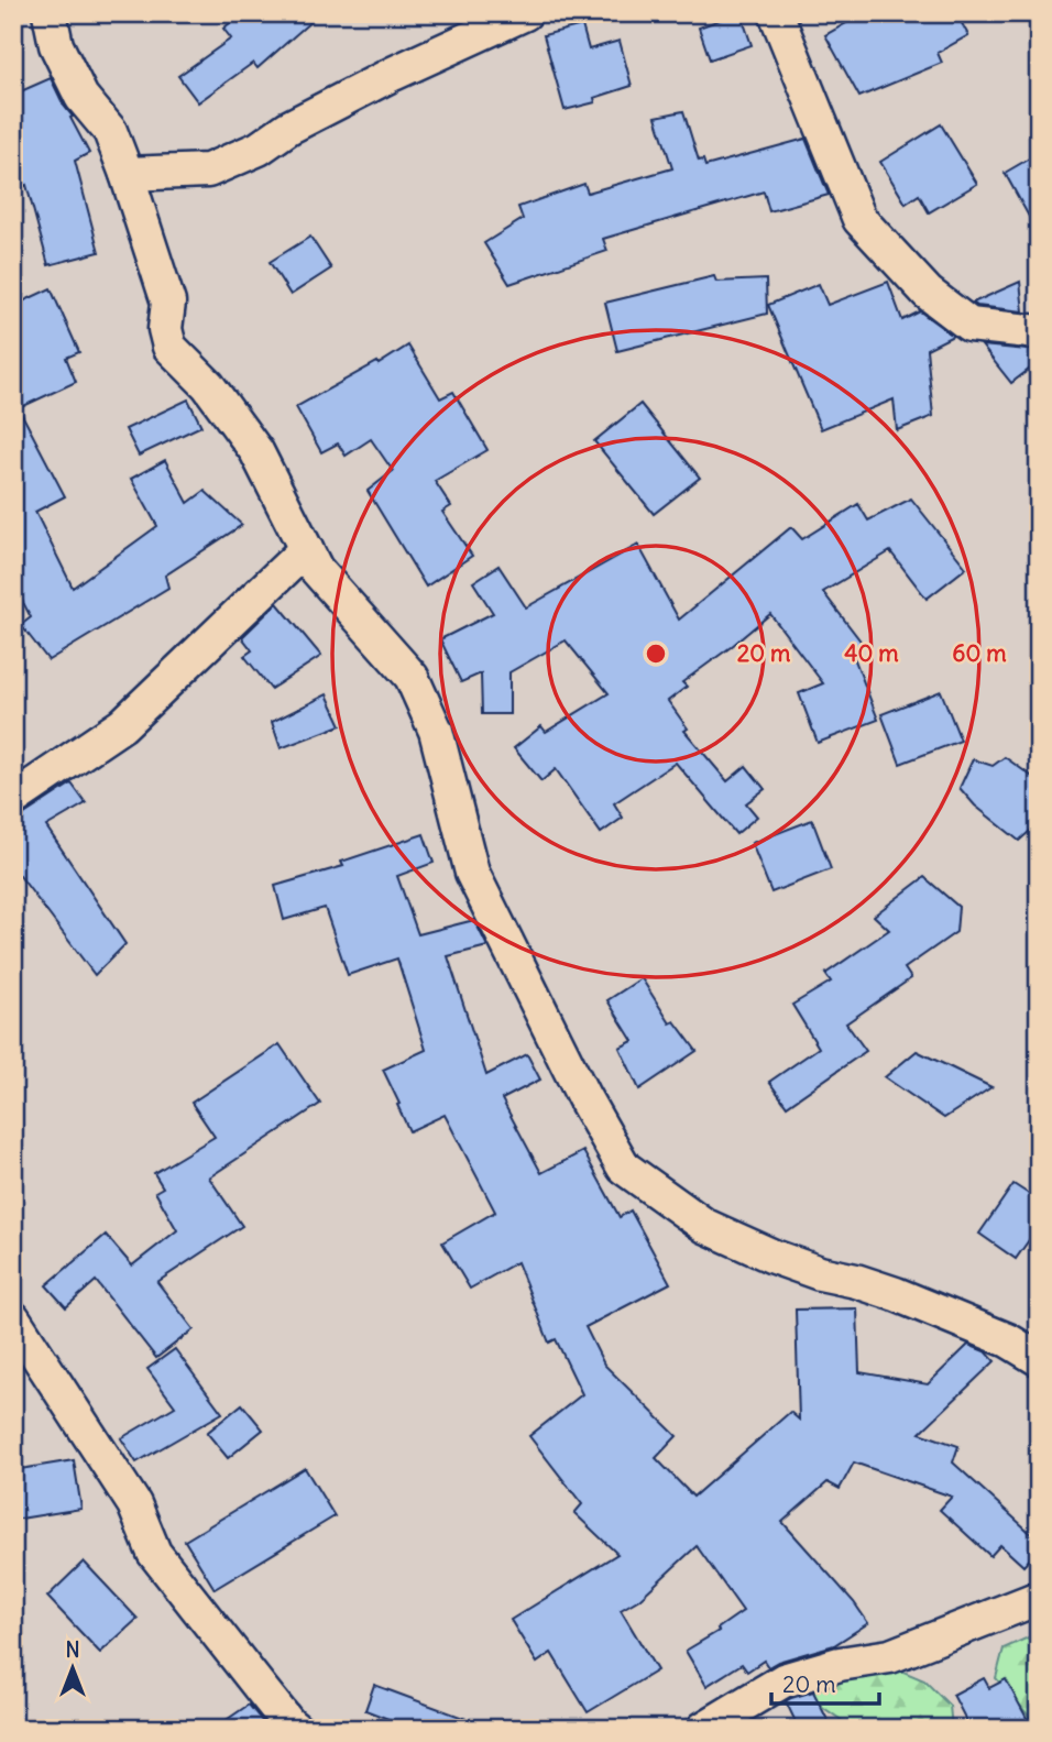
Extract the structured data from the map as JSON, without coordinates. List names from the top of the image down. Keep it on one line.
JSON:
{"scale_bar":"20 m","north":"top","rings":["20 m","40 m","60 m"]}
